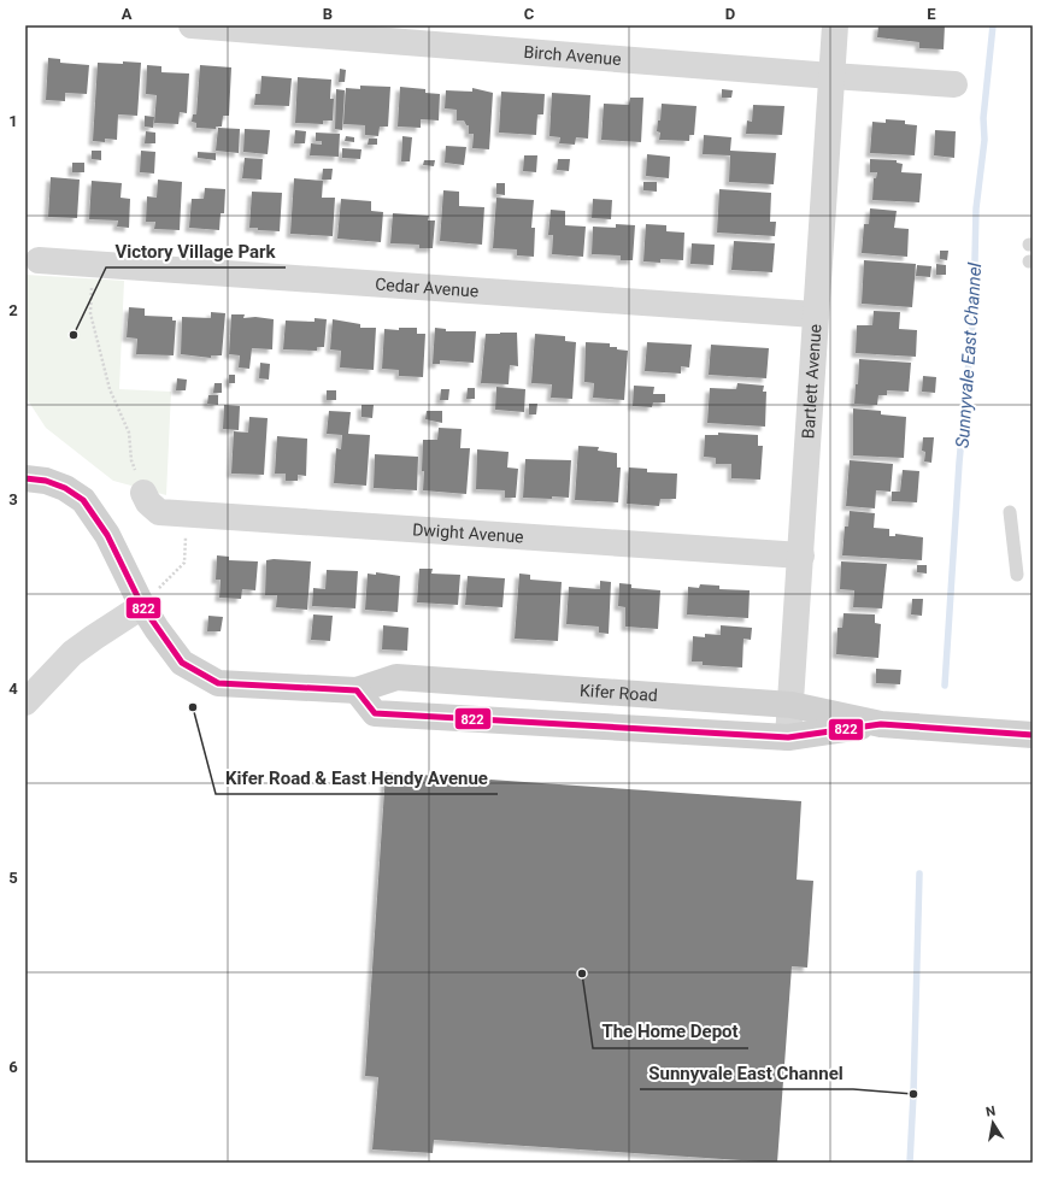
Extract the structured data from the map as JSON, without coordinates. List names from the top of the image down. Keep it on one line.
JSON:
{"streets":{"main road":["Kifer Road"],"street":["Birch Avenue","Cedar Avenue","Bartlett Avenue","Dwight Avenue"]},"crossings":[["Birch Avenue","Bartlett Avenue"],["Cedar Avenue","Bartlett Avenue"],["Bartlett Avenue","Dwight Avenue"],["Bartlett Avenue","Kifer Road"]],"water":["Sunnyvale East Channel"],"places":["Victory Village Park","Kifer Road & East Hendy Avenue","The Home Depot","Sunnyvale East Channel"],"lines":["transit line 822"],"north":"top","grid":{"columns":["A","B","C","D","E"],"rows":["1","2","3","4","5","6"]}}
